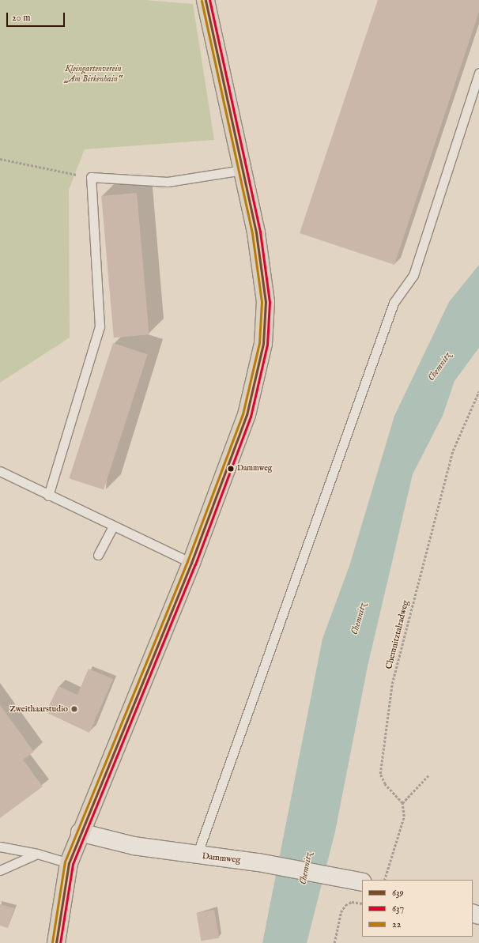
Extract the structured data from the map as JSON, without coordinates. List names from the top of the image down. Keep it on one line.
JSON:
{"streets":{"street":["Dammweg"],"path":["Chemnitztalradweg"]},"water":["Chemnitz"],"parks":["Kleingartenverein „Am Birkenhain“"],"places":["Dammweg","Zweithaarstudio"],"lines":["transit line 639","transit line 637","transit line 22"],"legend":["639","637","22"],"scale_bar":"20 m"}
